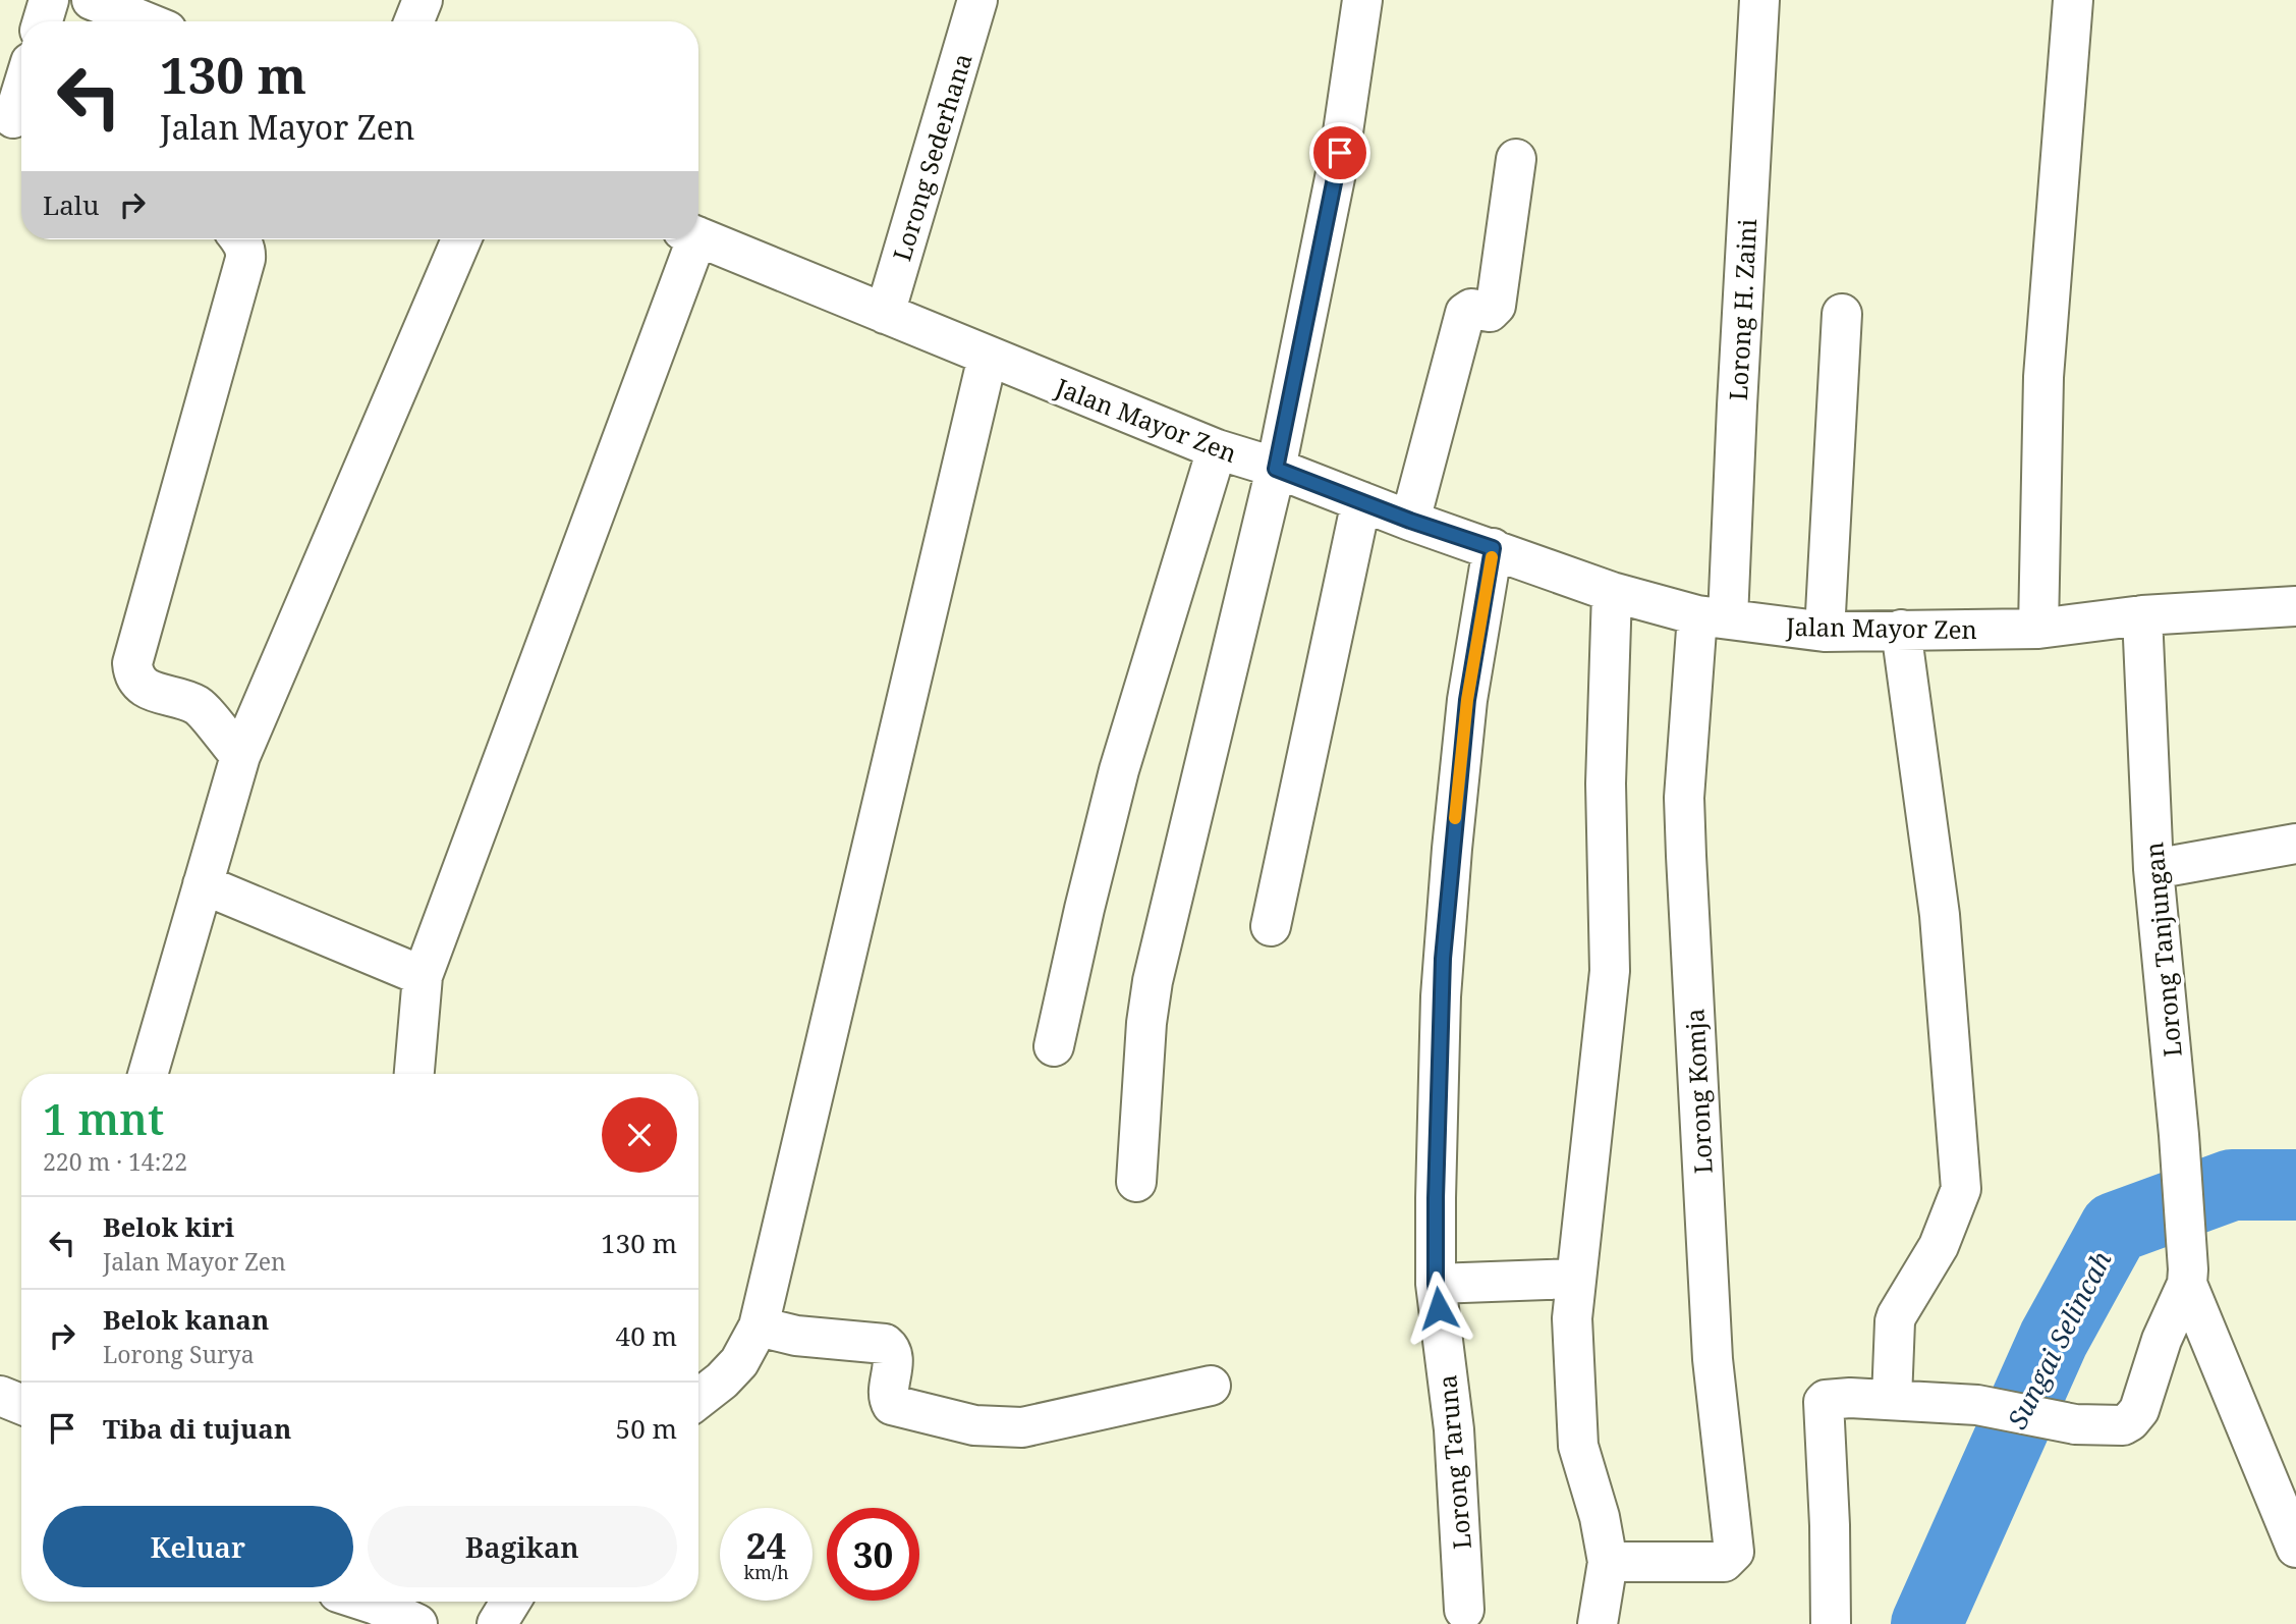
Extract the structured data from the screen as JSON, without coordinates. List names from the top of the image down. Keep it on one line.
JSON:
{"streets":{"street":["Lorong Sederhana","Lorong H. Zaini","Jalan Mayor Zen","Lorong Tanjungan","Lorong Komja","Lorong Taruna"]},"crossings":[["Lorong Sederhana","Jalan Mayor Zen"],["Lorong H. Zaini","Jalan Mayor Zen"],["Lorong H. Zaini","Lorong Komja"],["Jalan Mayor Zen","Lorong Tanjungan"],["Jalan Mayor Zen","Lorong Komja"],["Jalan Mayor Zen","Lorong Taruna"]],"water":["Sungai Selincah"],"page":{"turn":["130 m","Jalan Mayor Zen"],"then":"Lalu","heading":["1 mnt","220 m · 14:22"],"list":[{"name":"Belok kiri","note":"Jalan Mayor Zen","value":"130 m"},{"name":"Belok kanan","note":"Lorong Surya","value":"40 m"},{"name":"Tiba di tujuan","value":"50 m"}],"buttons":["Keluar","Bagikan"],"speed":"24 km/h","limit":"30"}}
